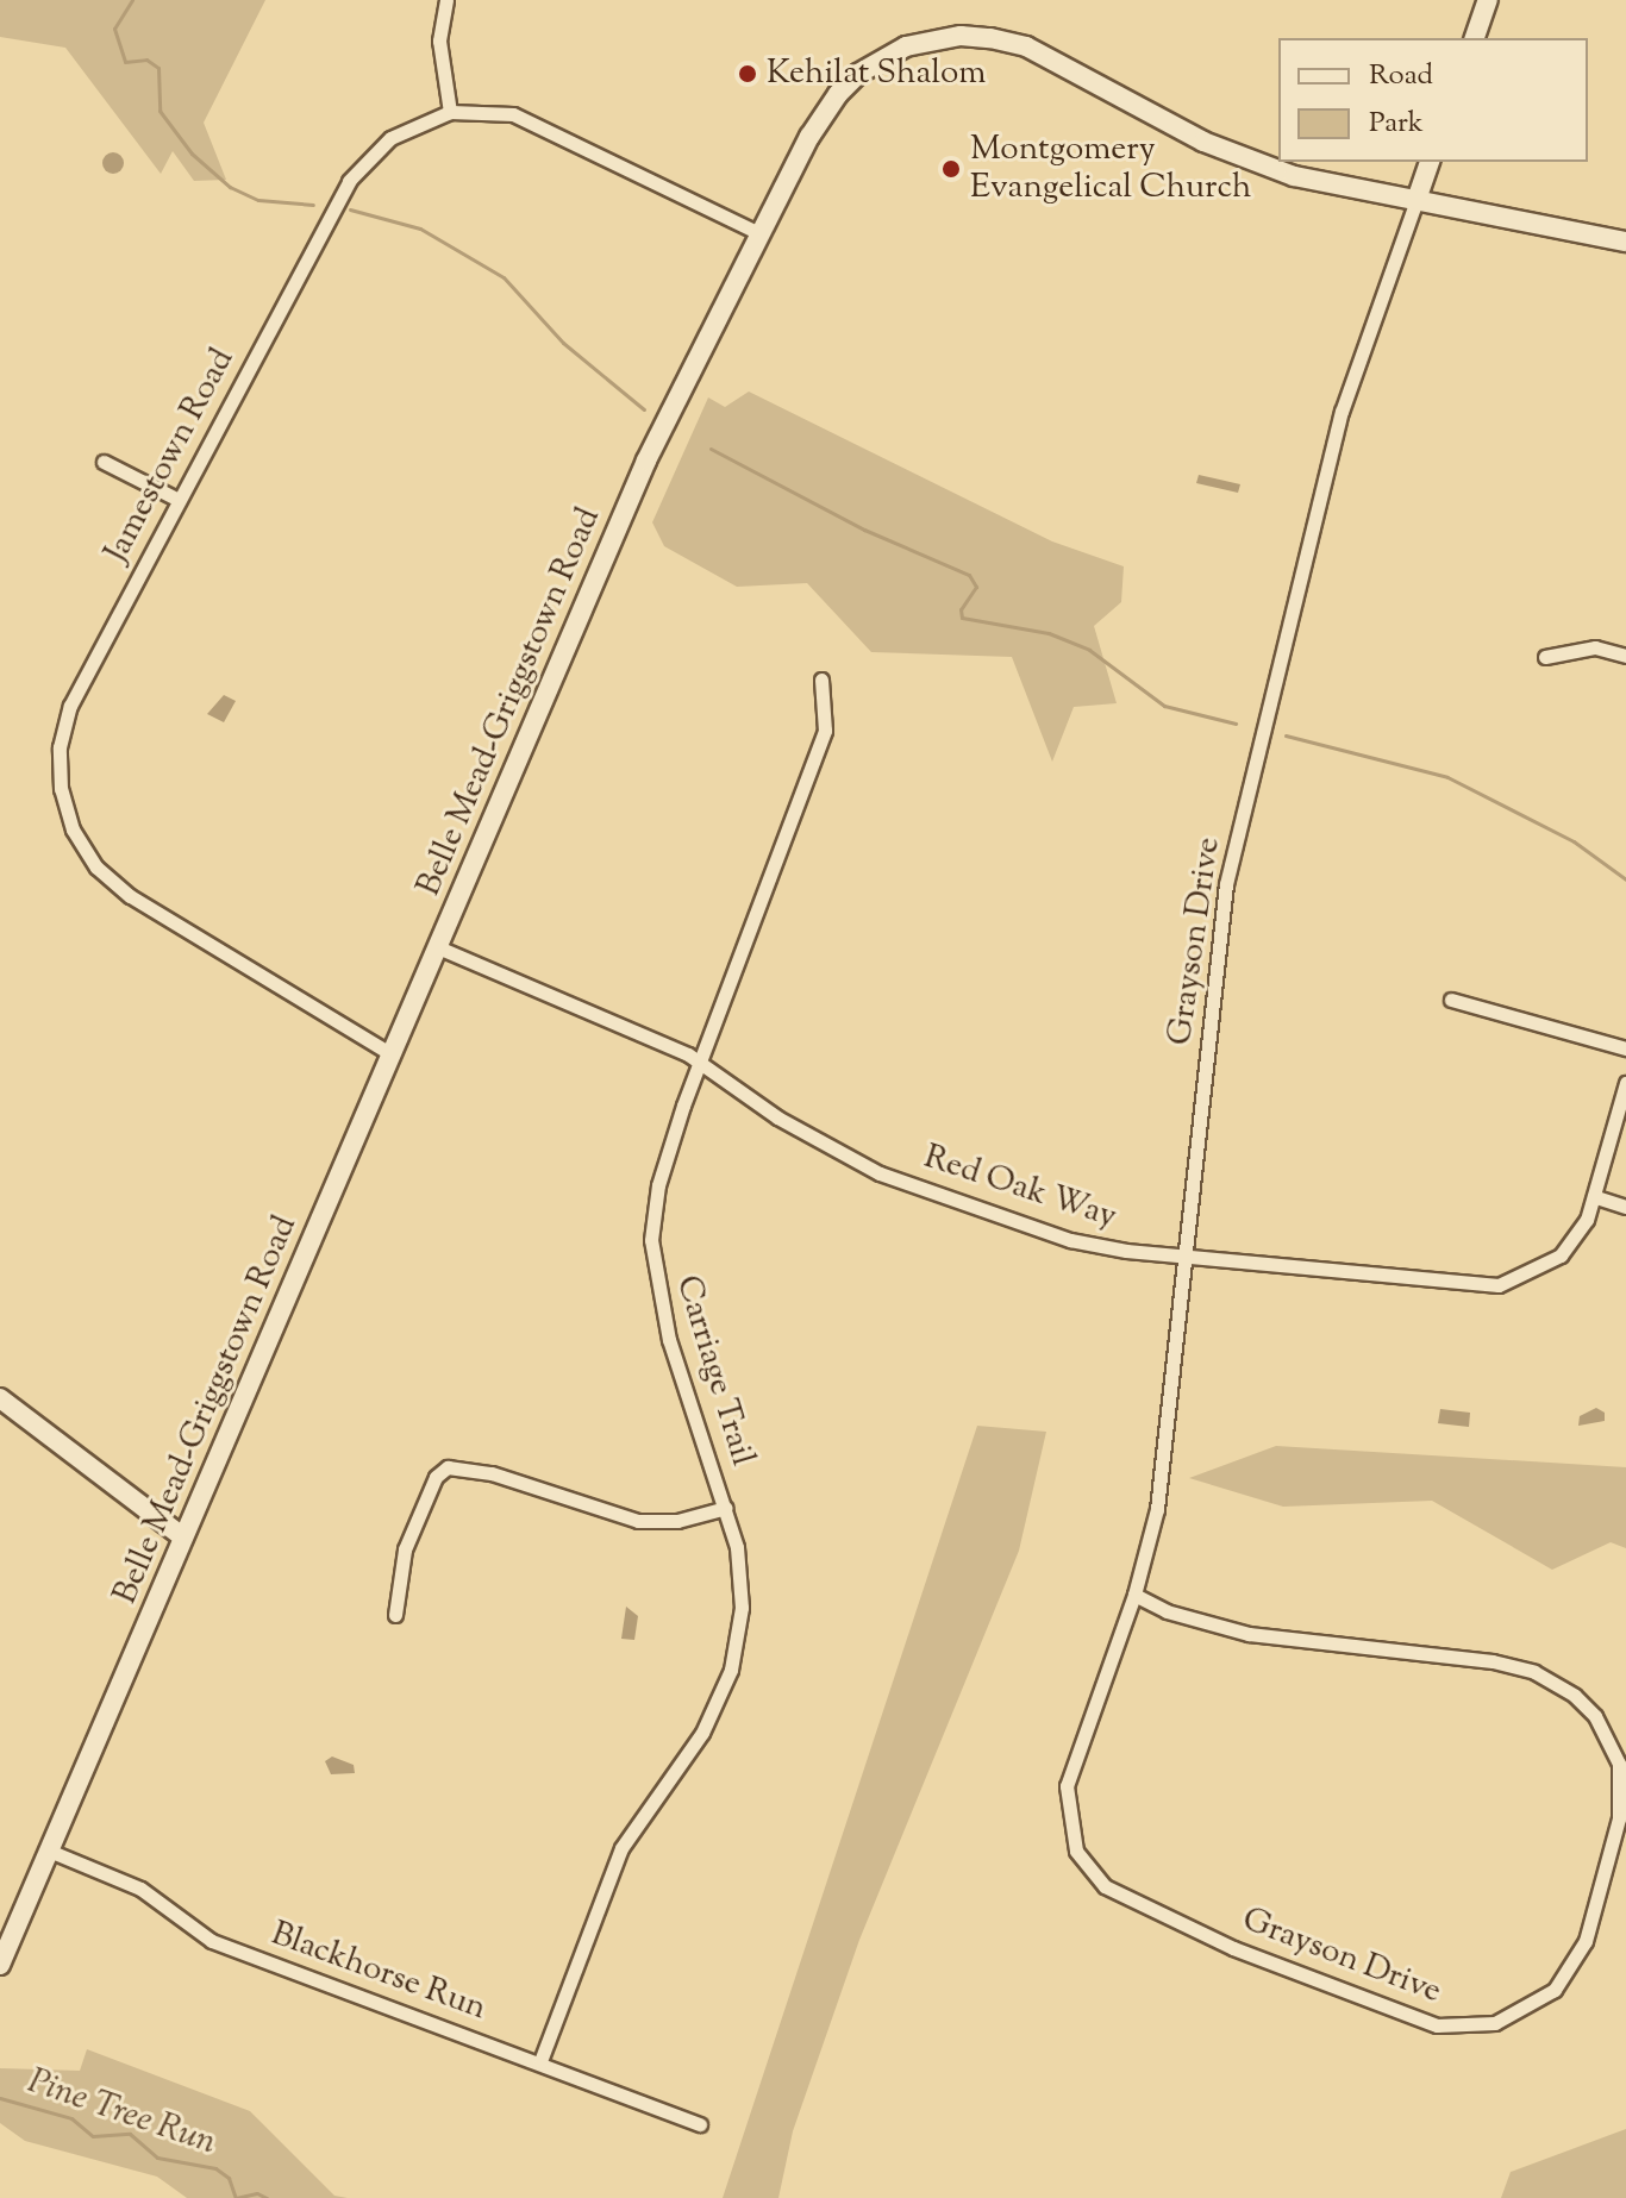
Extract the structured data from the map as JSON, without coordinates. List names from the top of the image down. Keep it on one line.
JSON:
{"streets":{"street":["Jamestown Road","Belle Mead-Griggstown Road","Grayson Drive","Red Oak Way","Carriage Trail","Blackhorse Run"]},"crossings":[["Jamestown Road","Belle Mead-Griggstown Road"],["Belle Mead-Griggstown Road","Grayson Drive"],["Belle Mead-Griggstown Road","Red Oak Way"],["Belle Mead-Griggstown Road","Blackhorse Run"],["Grayson Drive","Red Oak Way"],["Red Oak Way","Carriage Trail"],["Carriage Trail","Blackhorse Run"]],"water":["Pine Tree Run"],"places":["Kehilat Shalom","Montgomery Evangelical Church"],"legend":["Road","Park"]}
